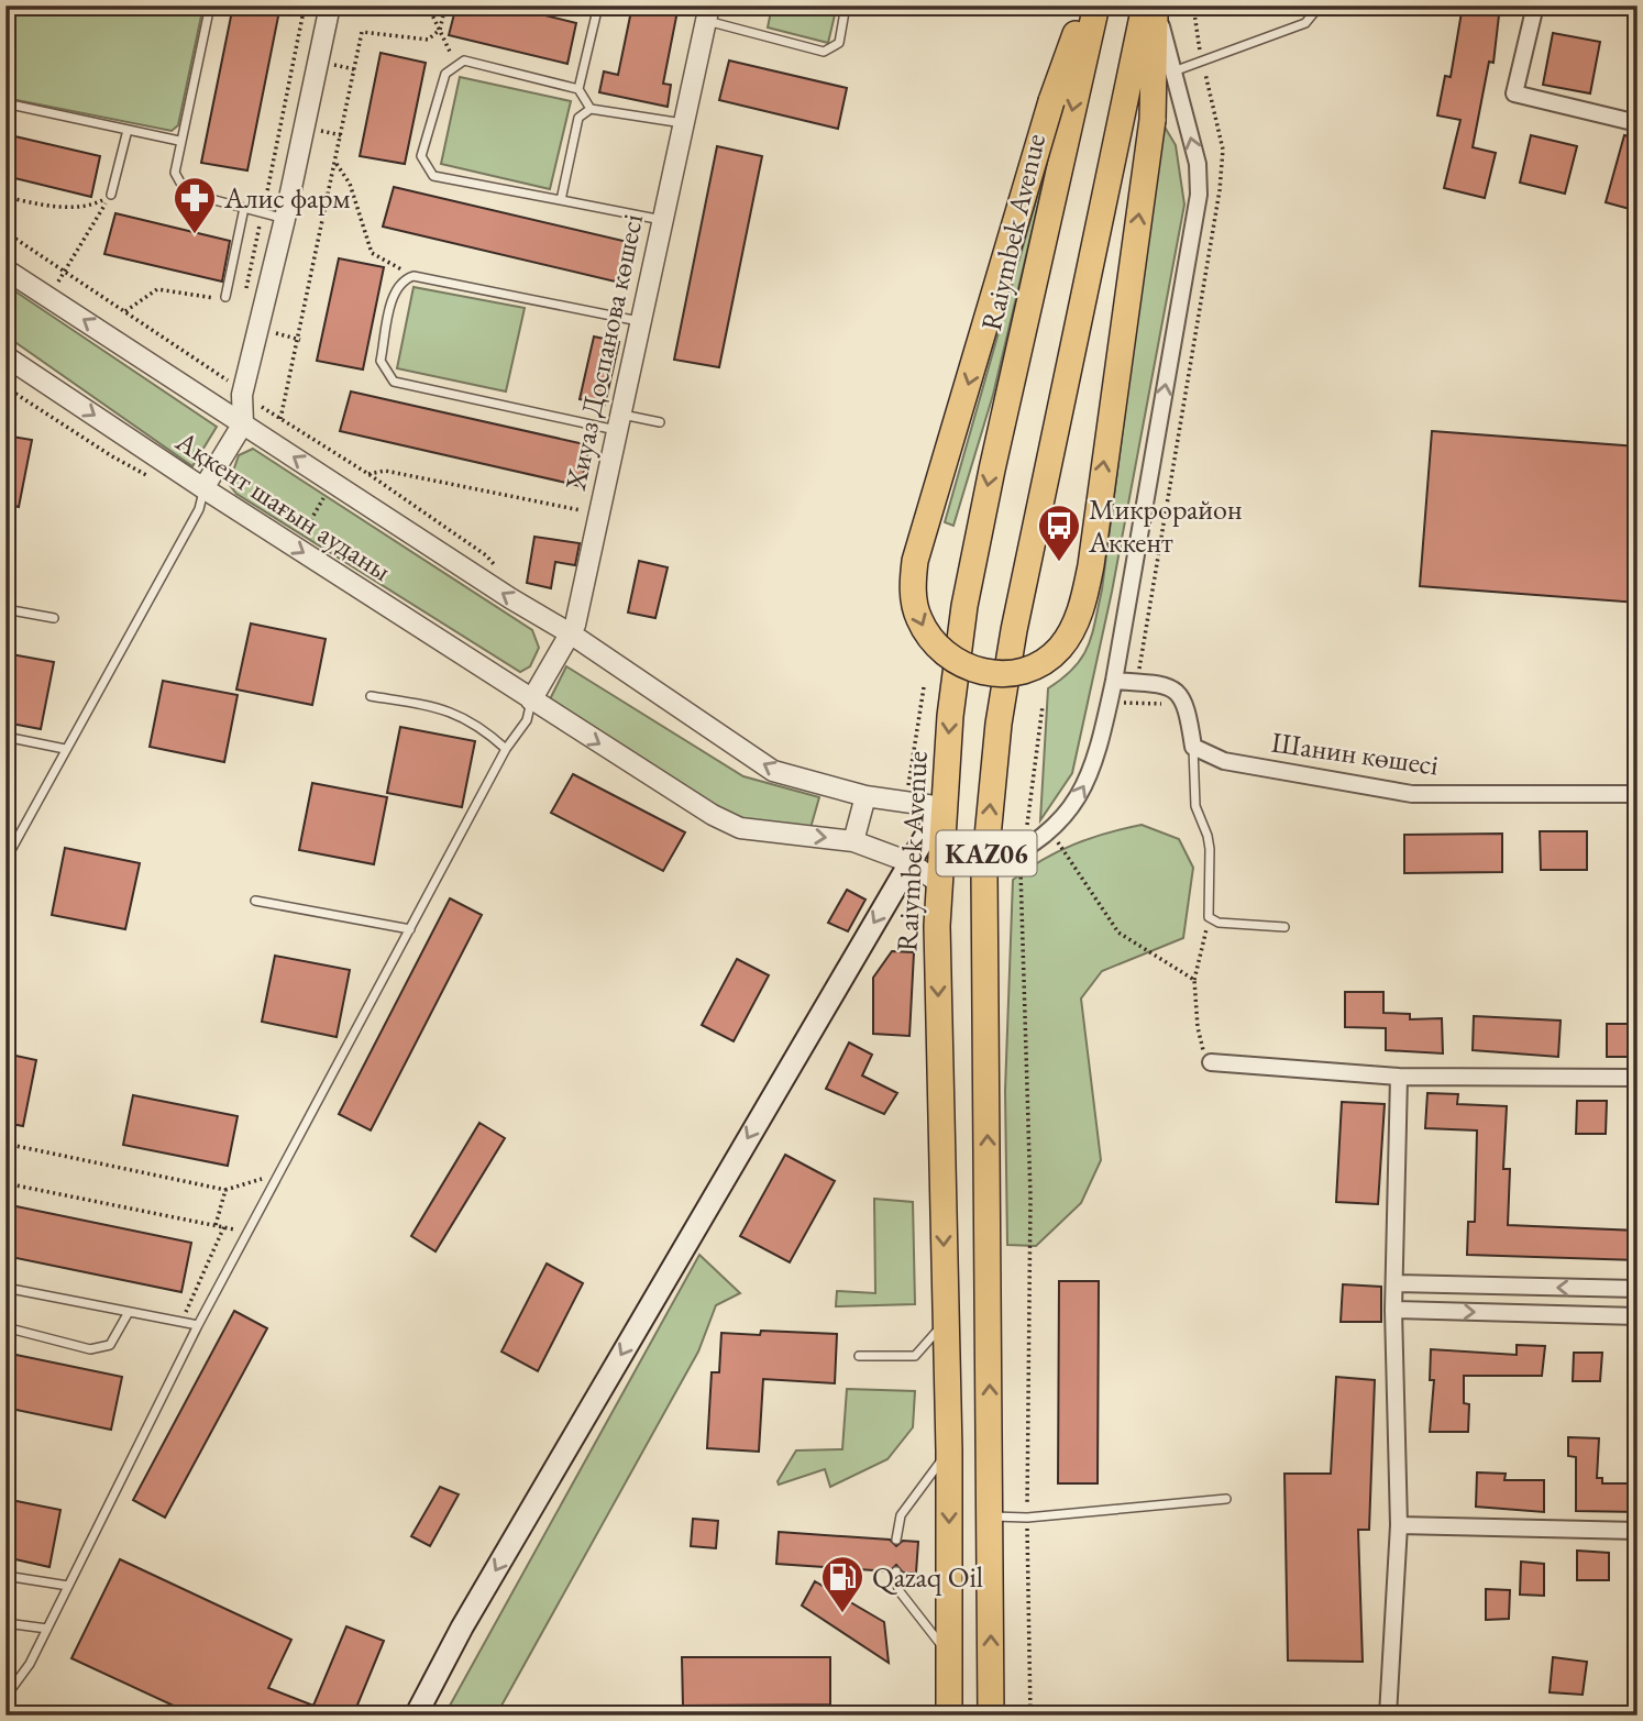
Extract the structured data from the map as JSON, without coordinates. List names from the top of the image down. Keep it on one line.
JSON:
{"streets":{"highway":["Raiymbek Avenue","KАZ06"],"street":["Хиуаз Доспанова көшесі","Ақкент шағын ауданы","Шанин көшесі"]},"crossings":[["Raiymbek Avenue","Ақкент шағын ауданы"],["Хиуаз Доспанова көшесі","Ақкент шағын ауданы"]],"places":{"pharmacy":["Алис фарм"],"bus stop":["Микрорайон Аккент"],"fuel station":["Qazaq Oil"]}}
